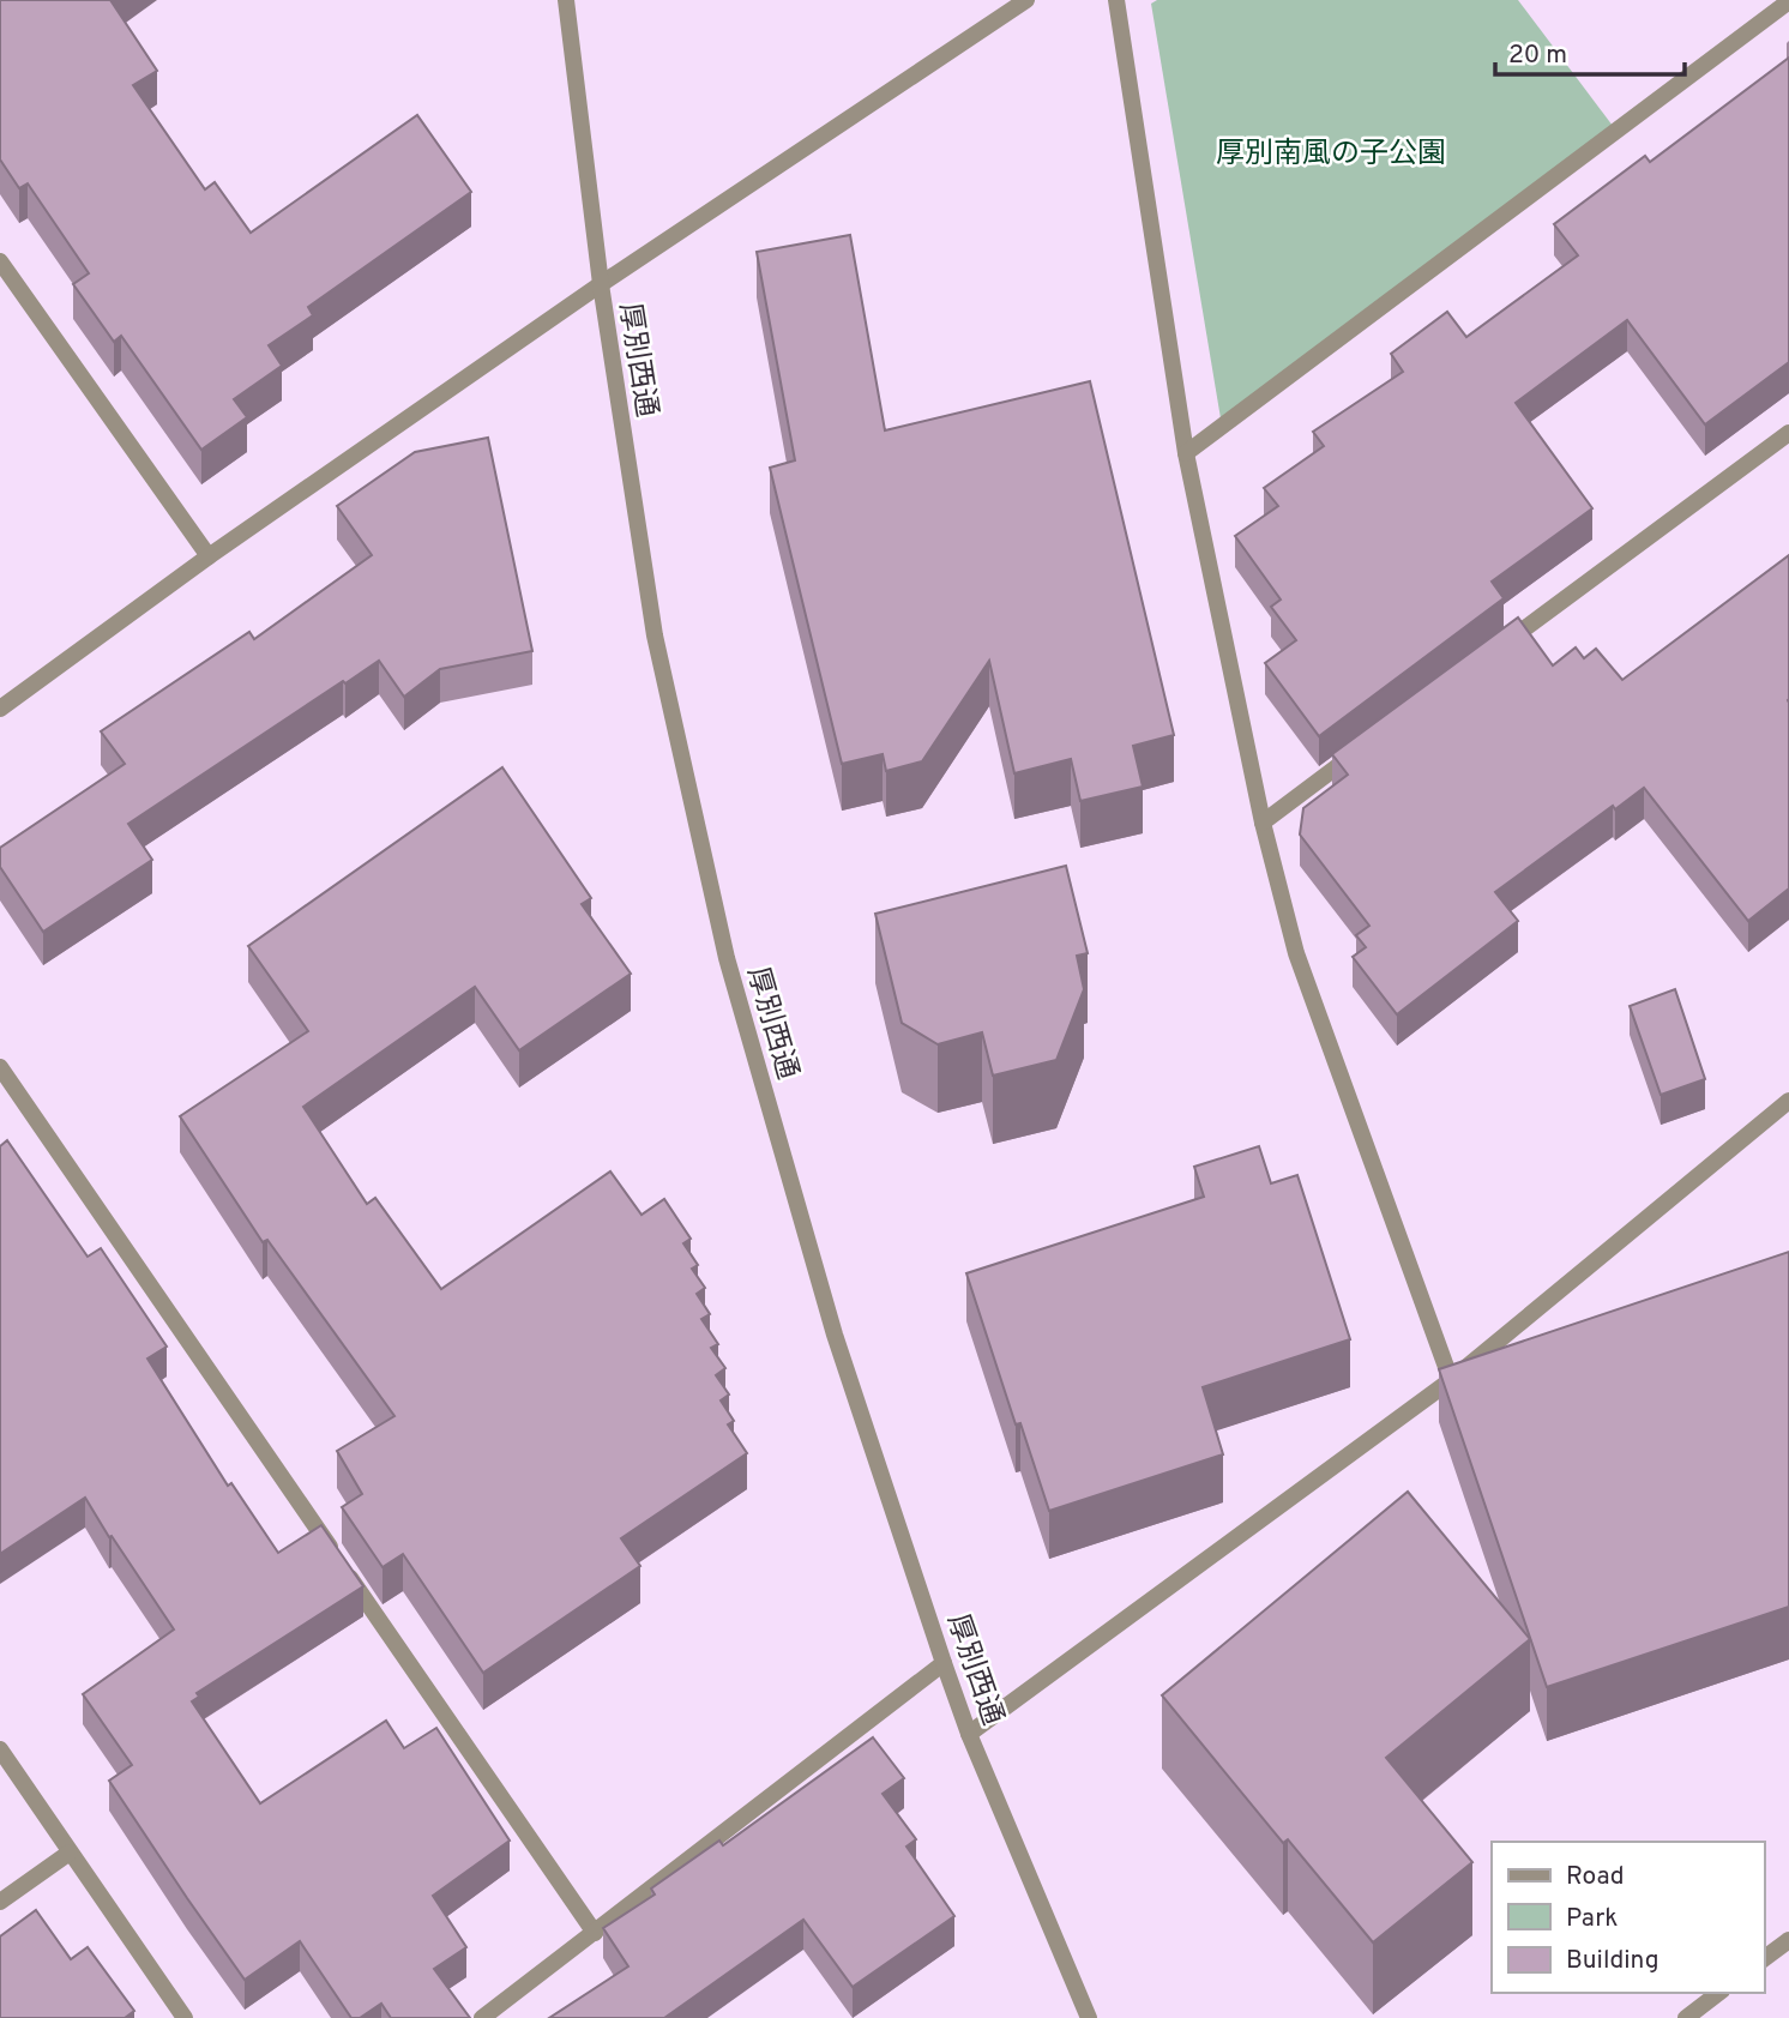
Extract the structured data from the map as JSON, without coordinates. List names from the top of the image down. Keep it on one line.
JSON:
{"streets":{"street":["厚別西通"]},"parks":["厚別南風の子公園"],"legend":["Road","Park","Building"],"scale_bar":"20 m"}
